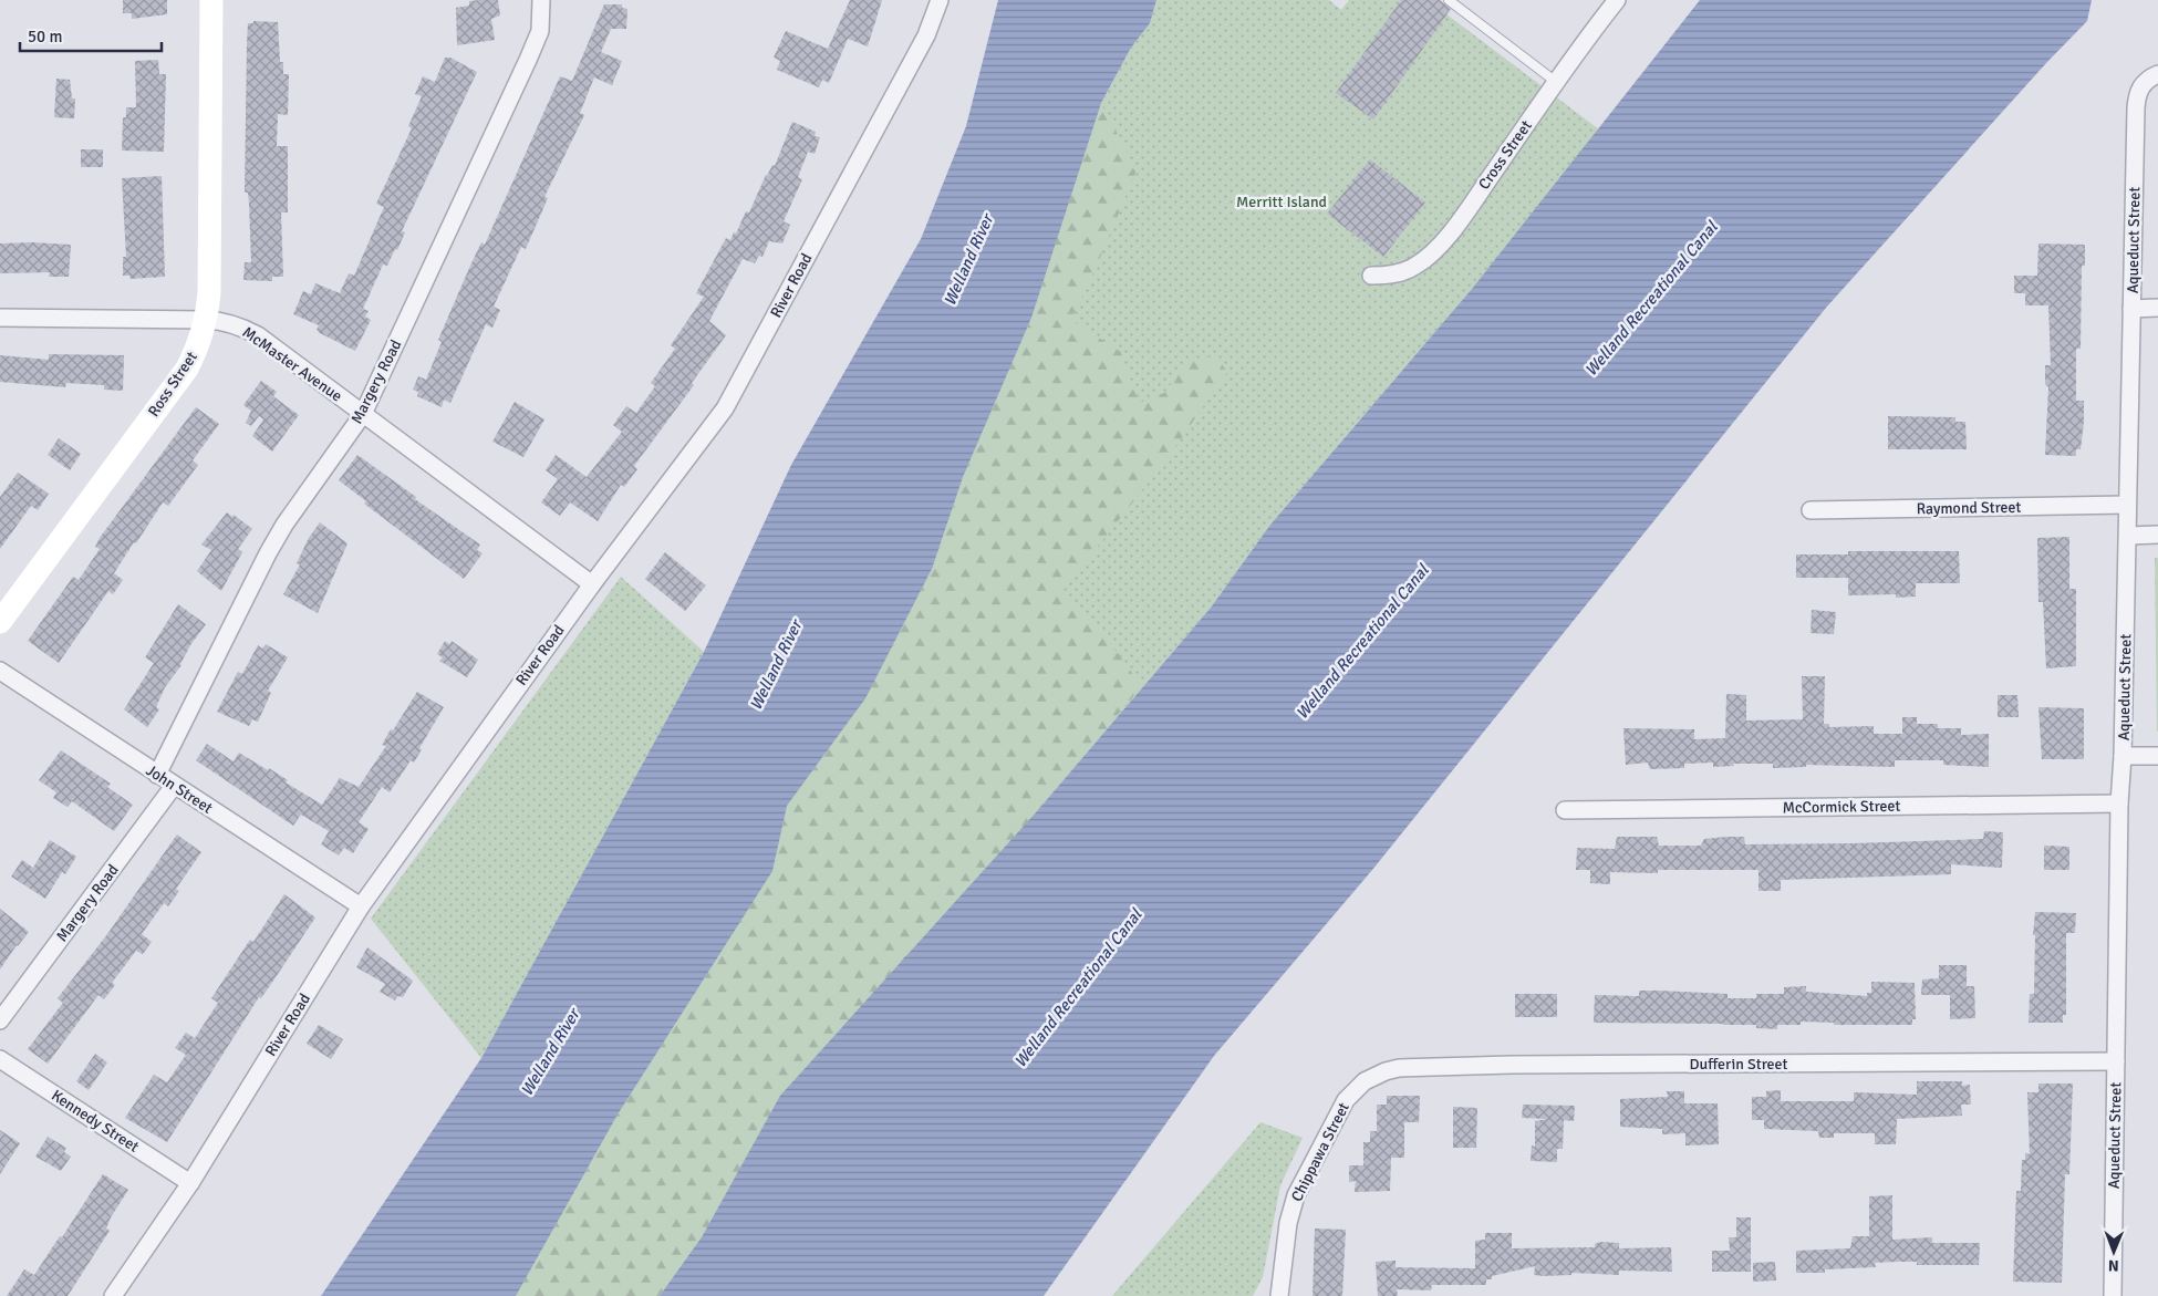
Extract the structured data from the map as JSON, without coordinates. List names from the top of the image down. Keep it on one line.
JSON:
{"streets":{"street":["Cross Street","Aqueduct Street","River Road","McMaster Avenue","Margery Road","Ross Street","Raymond Street","John Street","McCormick Street","Dufferin Street","Kennedy Street","Chippawa Street"]},"crossings":[["Aqueduct Street","Raymond Street"],["Aqueduct Street","McCormick Street"],["Aqueduct Street","Dufferin Street"],["River Road","McMaster Avenue"],["River Road","John Street"],["River Road","Kennedy Street"],["McMaster Avenue","Margery Road"],["McMaster Avenue","Ross Street"],["Margery Road","John Street"],["Dufferin Street","Chippawa Street"]],"water":["Welland River","Welland Recreational Canal"],"parks":["Merritt Island"],"scale_bar":"50 m","north":"bottom"}
